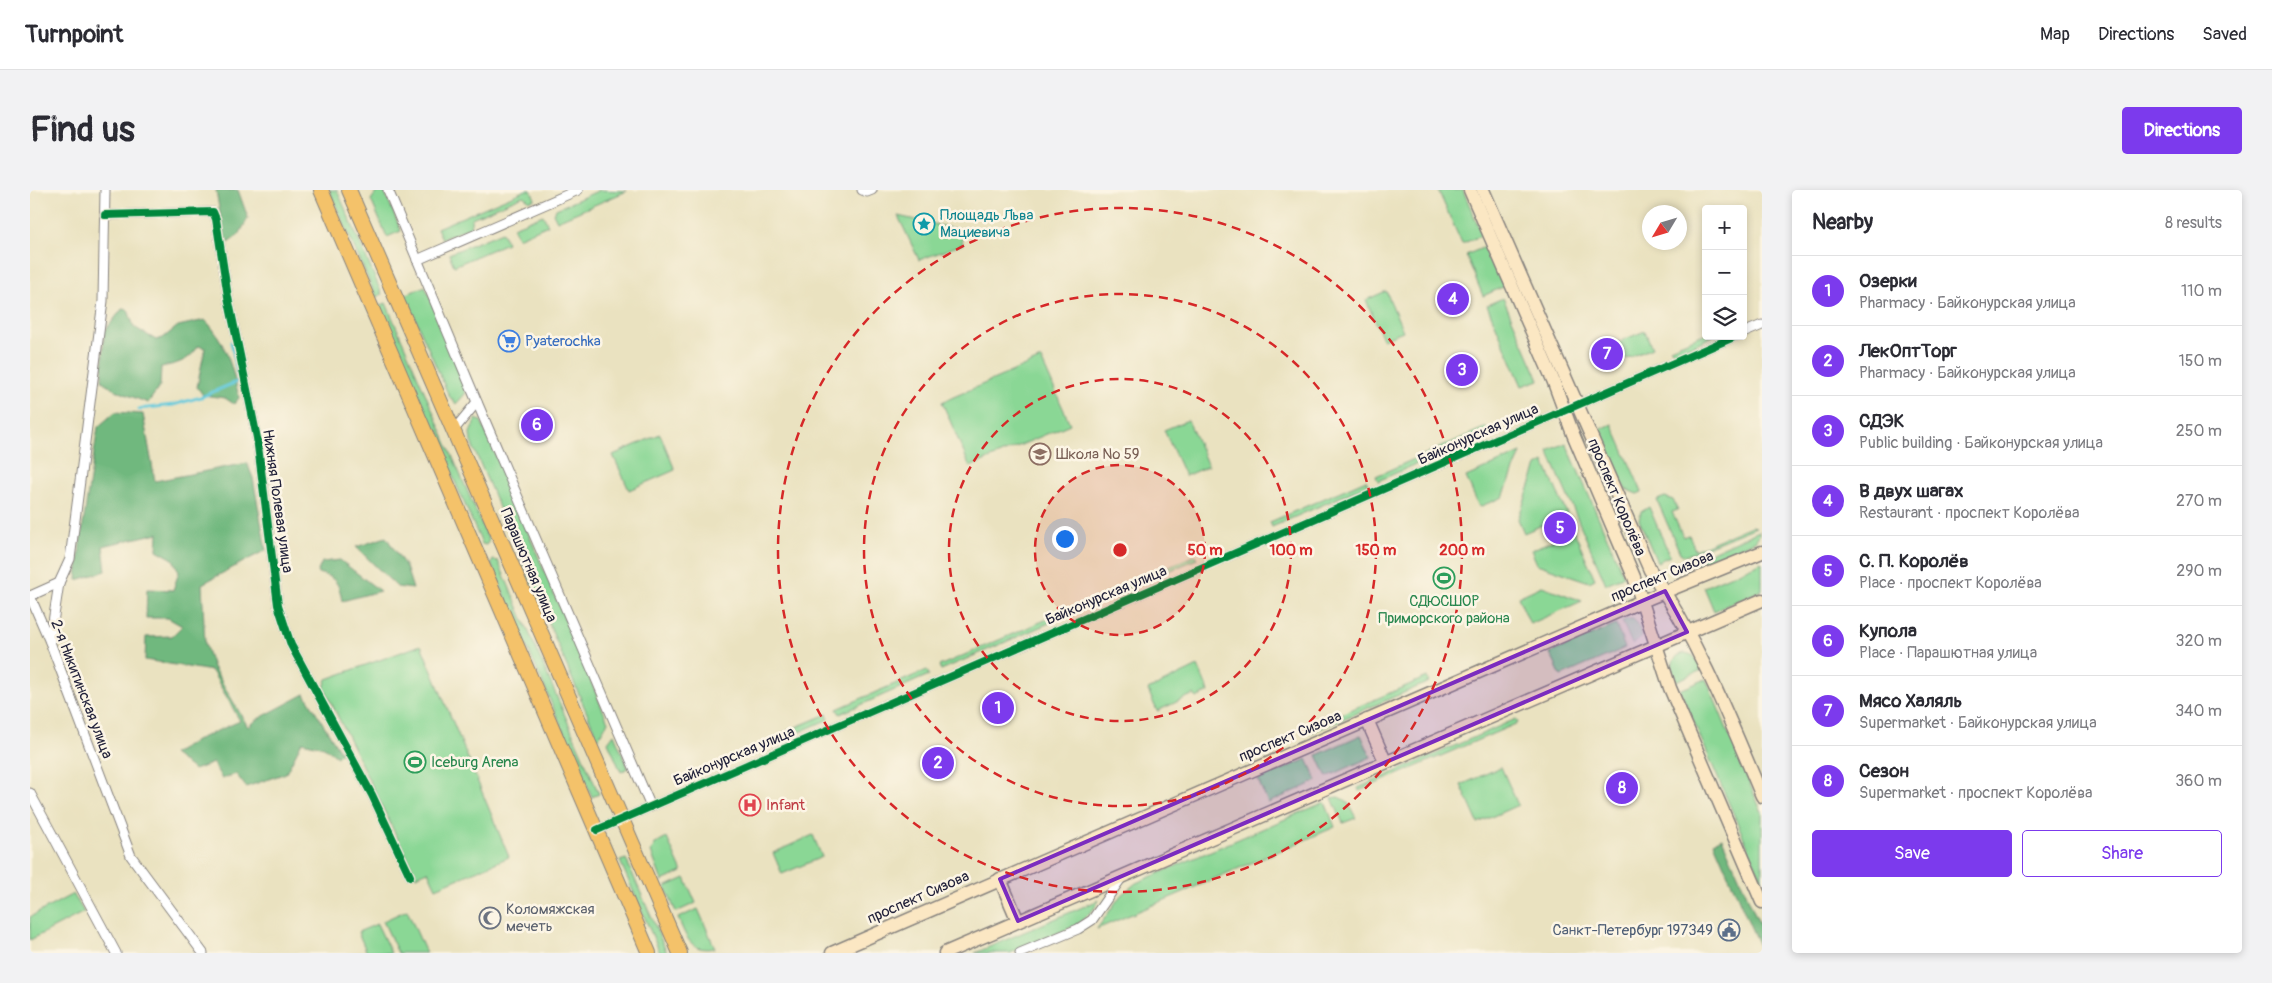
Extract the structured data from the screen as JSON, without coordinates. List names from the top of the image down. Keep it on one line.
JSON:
{"streets":{"main road":["проспект Королёва","Парашютная улица","проспект Сизова"],"street":["Байконурская улица","Нижняя Полевая улица","2-я Никитинская улица"]},"crossings":[["Байконурская улица","проспект Королёва"],["Байконурская улица","Парашютная улица"],["проспект Королёва","проспект Сизова"]],"places":{"place":["Площадь Льва Мациевича"],"supermarket":["Pyaterochka"],"school or university":["Школа № 59"],"sports":["СДЮСШОР Приморского района","Iceburg Arena"],"hospital":["Infant"],"mosque":["Коломяжская мечеть"],"public building":["Санкт-Петербург 197349"]},"north":"bottom left","page":{"header":"Turnpoint","nav":["Map","Directions","Saved"],"buttons":["Directions",["Save","Share"]],"title":"Find us","heading":["Nearby","8 results"],"map_buttons":["+","−"],"list":[{"mark":"1","name":"Озерки","note":"Pharmacy · Байконурская улица","value":"110 m"},{"mark":"2","name":"ЛекОптТорг","note":"Pharmacy · Байконурская улица","value":"150 m"},{"mark":"3","name":"СДЭК","note":"Public building · Байконурская улица","value":"250 m"},{"mark":"4","name":"В двух шагах","note":"Restaurant · проспект Королёва","value":"270 m"},{"mark":"5","name":"С. П. Королёв","note":"Place · проспект Королёва","value":"290 m"},{"mark":"6","name":"Купола","note":"Place · Парашютная улица","value":"320 m"},{"mark":"7","name":"Мясо Халяль","note":"Supermarket · Байконурская улица","value":"340 m"},{"mark":"8","name":"Сезон","note":"Supermarket · проспект Королёва","value":"360 m"}],"pins":["4","7","3","6","5","1","2","8"]},"rings":["50 m","100 m","150 m","200 m"]}
